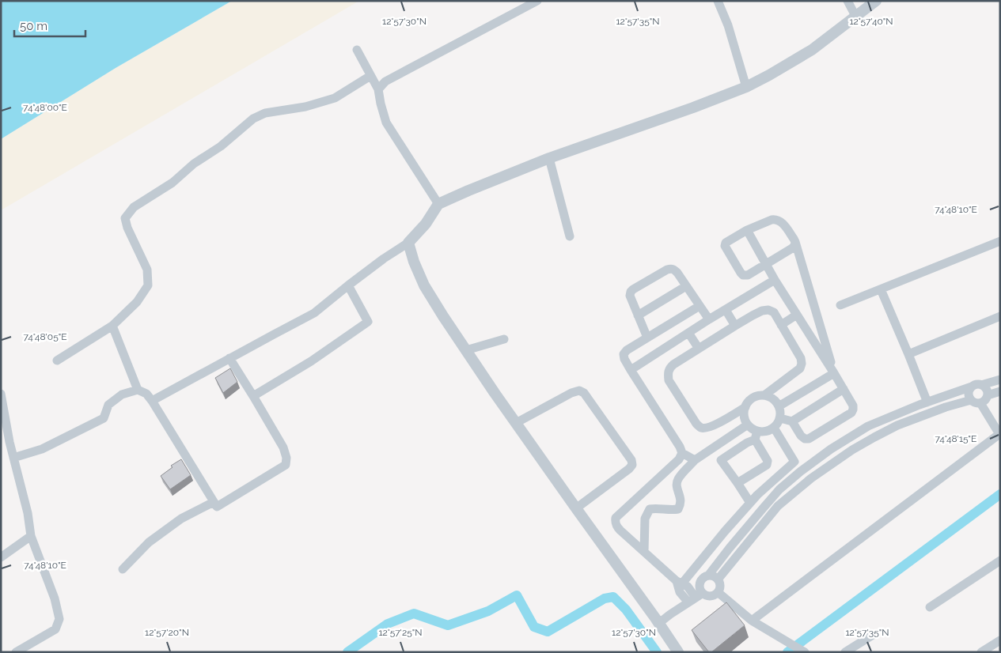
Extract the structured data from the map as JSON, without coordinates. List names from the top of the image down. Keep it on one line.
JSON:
{"scale_bar":"50 m","coordinates":["12°57'30\"N","12°57'35\"N","12°57'40\"N","74°48'00\"E","74°48'10\"E","74°48'05\"E","74°48'15\"E","12°57'20\"N","12°57'25\"N"]}
